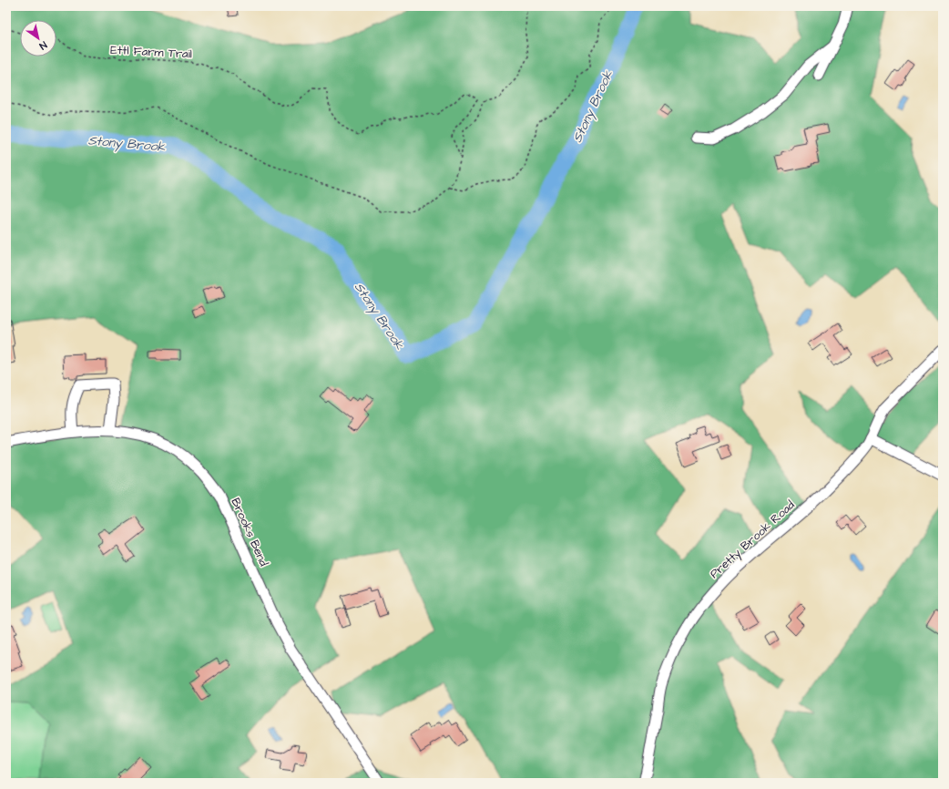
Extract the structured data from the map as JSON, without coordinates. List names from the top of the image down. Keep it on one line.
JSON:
{"streets":{"street":["Brooks Bend","Pretty Brook Road"],"path":["Ettl Farm Trail"]},"water":["Stony Brook"],"north":"bottom right"}
